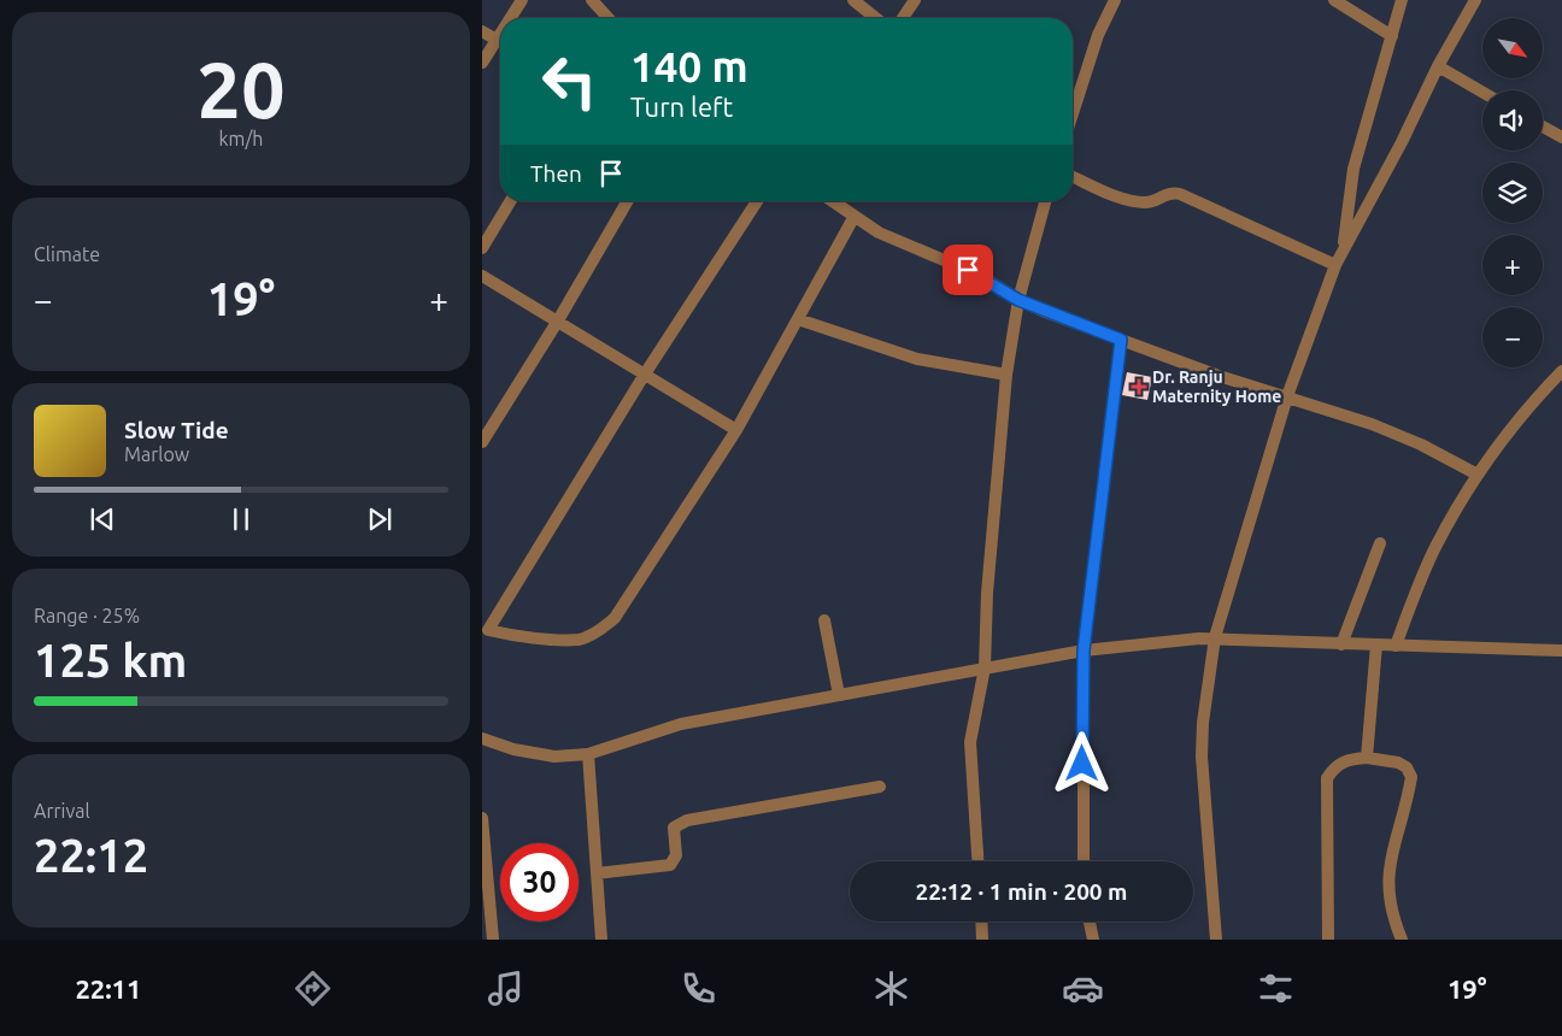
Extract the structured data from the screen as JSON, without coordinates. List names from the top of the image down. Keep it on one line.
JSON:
{"places":{"health":["Dr. Ranju Maternity Home"]},"north":"bottom right","page":{"tile":[["20","km/h"],"Climate",["Range · 25%","125 km"],["Arrival","22:12"]],"map_buttons":["+","−"],"turn":["140 m","Turn left"],"then":"Then","heat":["−","19°","+"],"song":["Slow Tide","Marlow"],"limit":"30","trip":"22:12 · 1 min · 200 m","tabs":["22:11","19°"]}}
